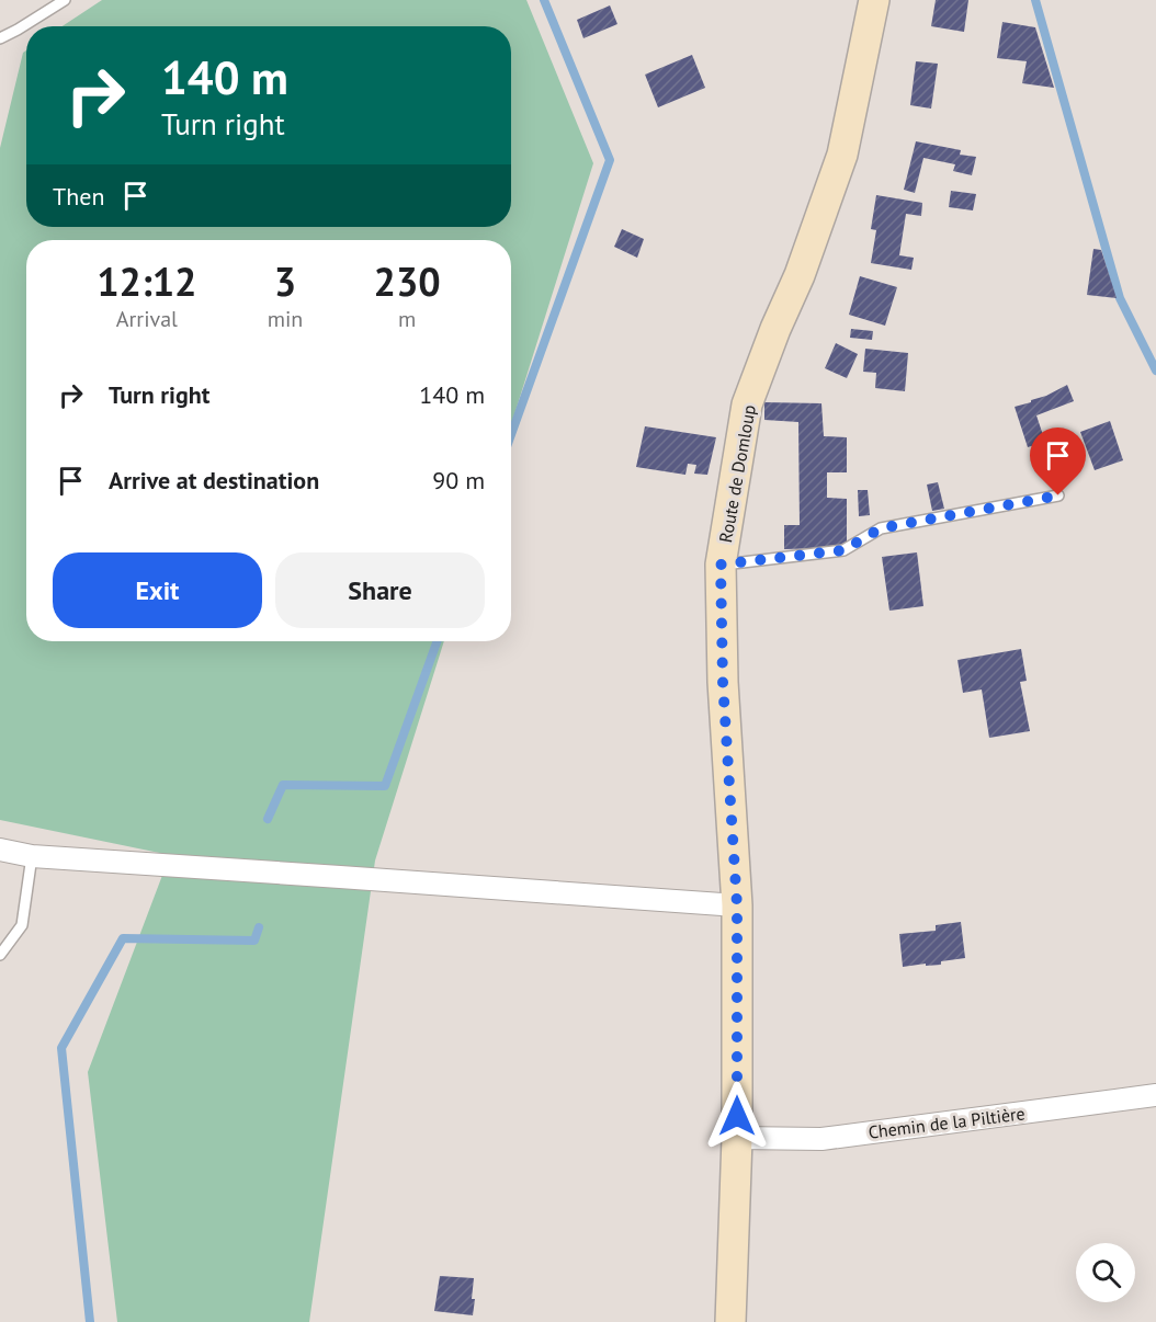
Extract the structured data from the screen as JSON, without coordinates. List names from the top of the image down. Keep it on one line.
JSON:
{"streets":{"street":["Route de Domloup","Chemin de la Piltière"]},"crossings":[["Route de Domloup","Chemin de la Piltière"]],"page":{"turn":["140 m","Turn right"],"then":"Then","eta":["12:12","Arrival","3","min","230","m"],"list":[{"name":"Turn right","value":"140 m"},{"name":"Arrive at destination","value":"90 m"}],"buttons":["Exit","Share"]}}
